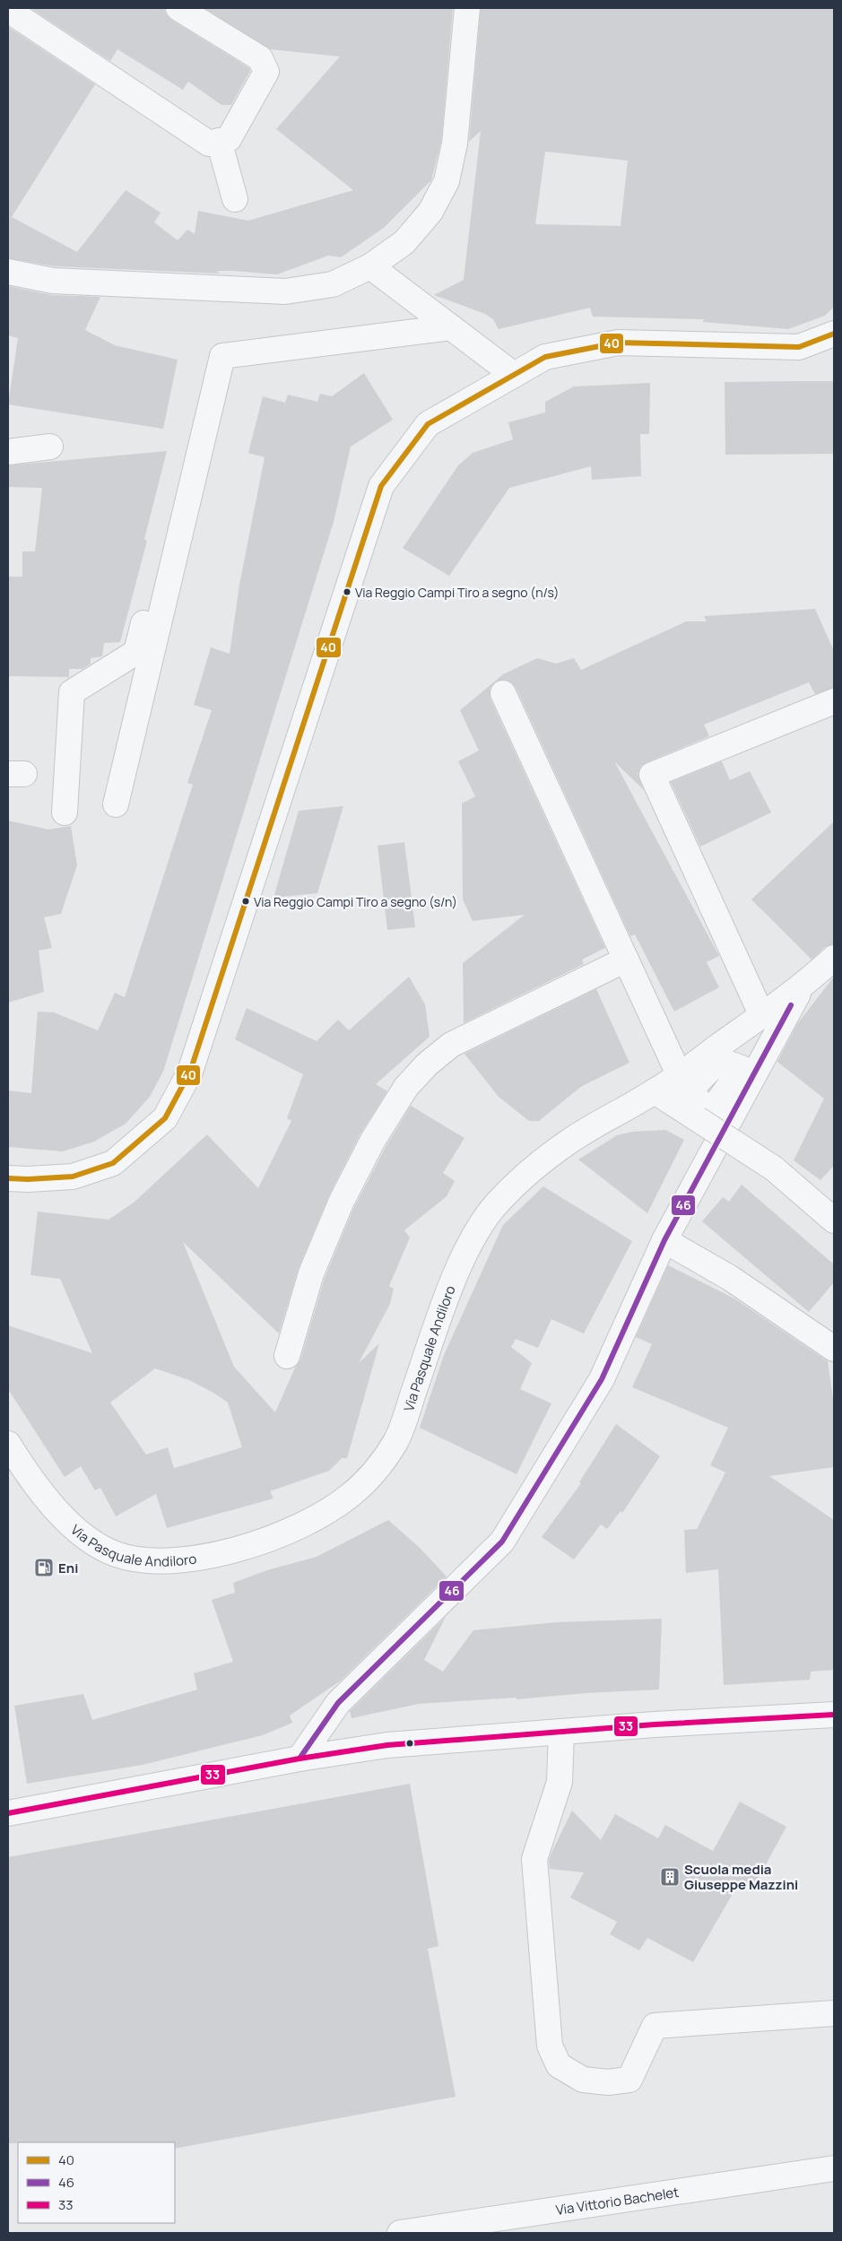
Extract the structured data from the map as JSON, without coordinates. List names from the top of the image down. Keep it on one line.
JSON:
{"streets":{"street":["Via Pasquale Andiloro","Via Vittorio Bachelet"]},"places":{"other":["Via Reggio Campi Tiro a segno (n/s)","Via Reggio Campi Tiro a segno (s/n)"],"fuel station":["Eni"],"building":["Scuola media Giuseppe Mazzini"]},"lines":["transit line 40","transit line 46","transit line 33"],"legend":["40","46","33"]}
